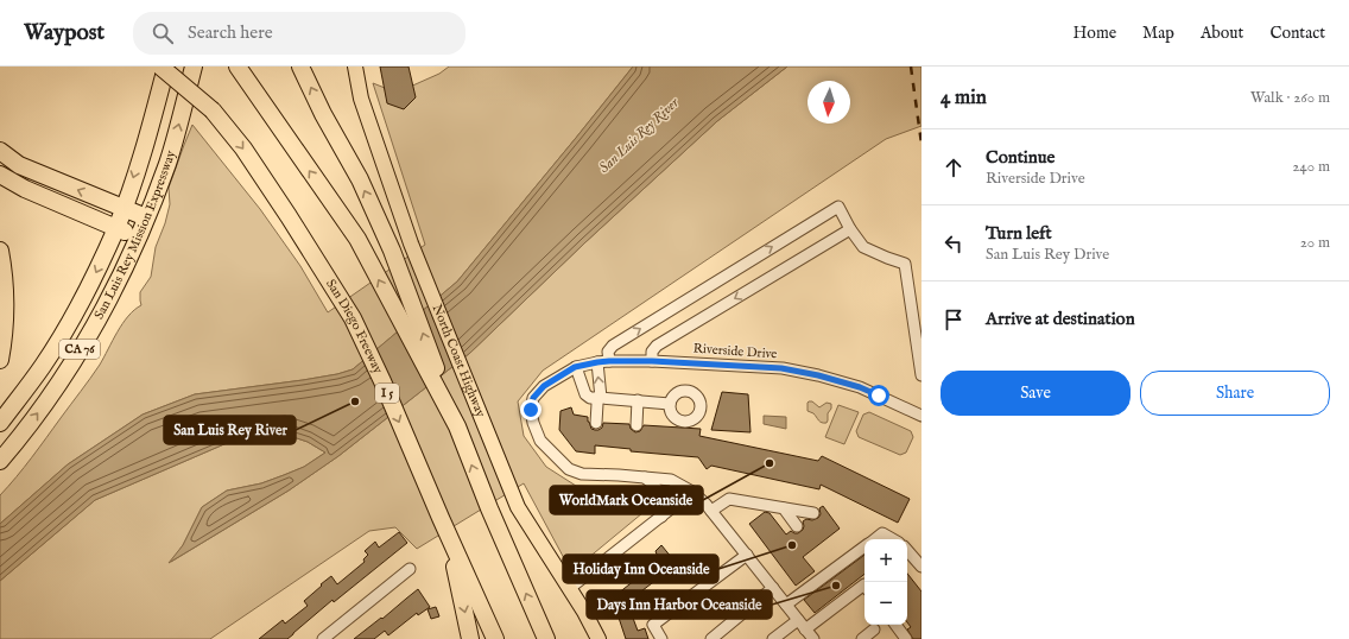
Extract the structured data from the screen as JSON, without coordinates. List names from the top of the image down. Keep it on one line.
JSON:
{"streets":{"highway":["San Luis Rey Mission Expressway","San Diego Freeway","CA 76","I 5"],"main road":["North Coast Highway"],"street":["Riverside Drive"]},"crossings":[["San Luis Rey Mission Expressway","CA 76"]],"water":["San Luis Rey River"],"places":["San Luis Rey River","WorldMark Oceanside","Holiday Inn Oceanside","Days Inn Harbor Oceanside"],"north":"bottom","page":{"header":"Waypost","search":"Search here","nav":["Home","Map","About","Contact"],"heading":["4 min","Walk · 260 m"],"list":[["Continue","Riverside Drive","240 m"],["Turn left","San Luis Rey Drive","20 m"],"Arrive at destination"],"buttons":["Save","Share"],"map_buttons":["+","−"]}}
